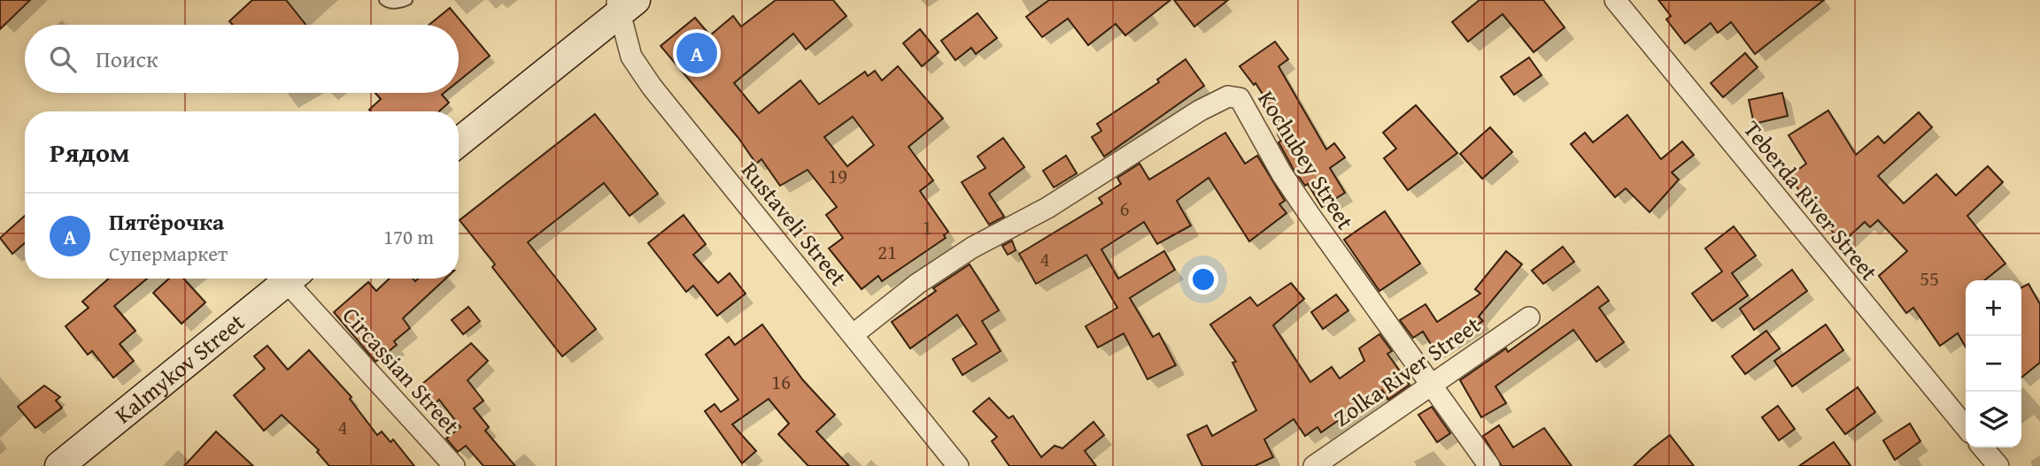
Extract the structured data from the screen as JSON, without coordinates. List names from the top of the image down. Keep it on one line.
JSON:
{"streets":{"street":["Kochubey Street","Teberda River Street","Rustaveli Street","Kalmykov Street","Circassian Street","Zolka River Street"]},"crossings":[["Kochubey Street","Rustaveli Street"],["Kochubey Street","Zolka River Street"]],"house_numbers":["19","6","1","21","4","55","16","4"],"page":{"search":"Поиск","pins":"A","heading":"Рядом","list":[{"mark":"A","name":"Пятёрочка","note":"Супермаркет","value":"170 m"}],"map_buttons":["+","−"]}}
